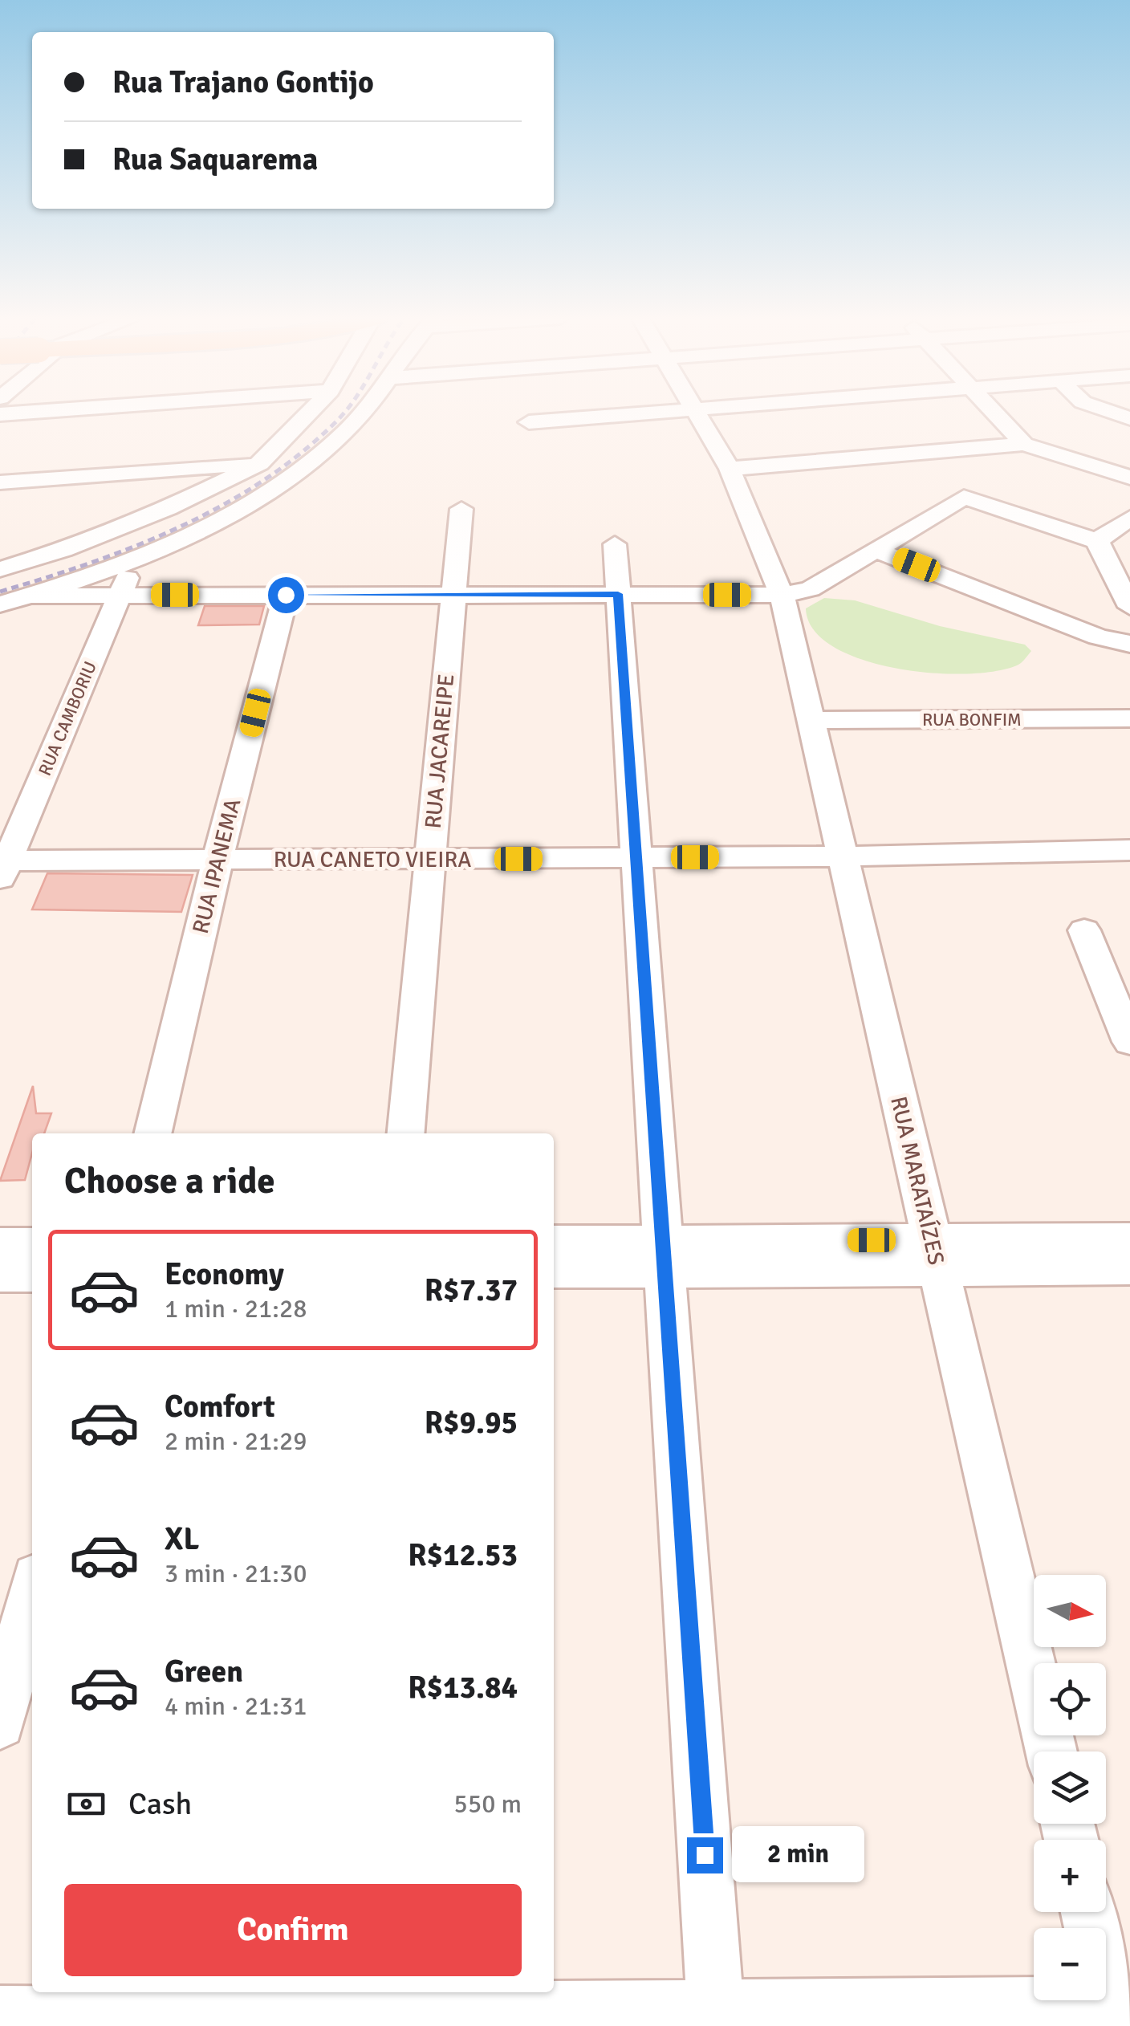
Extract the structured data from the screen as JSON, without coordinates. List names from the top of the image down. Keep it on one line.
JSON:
{"streets":{"street":["RUA CAMBORIU","RUA BONFIM","RUA JACAREIPE","RUA CANETO VIEIRA","RUA IPANEMA","RUA MARATAÍZES"]},"crossings":[["RUA CAMBORIU","RUA CANETO VIEIRA"],["RUA BONFIM","RUA MARATAÍZES"],["RUA JACAREIPE","RUA CANETO VIEIRA"],["RUA CANETO VIEIRA","RUA IPANEMA"],["RUA CANETO VIEIRA","RUA MARATAÍZES"]],"north":"right","page":{"banner":["Rua Trajano Gontijo","Rua Saquarema"],"heading":"Choose a ride","list":[{"name":"Economy","note":"1 min · 21:28","value":"R$7.37"},{"name":"Comfort","note":"2 min · 21:29","value":"R$9.95"},{"name":"XL","note":"3 min · 21:30","value":"R$12.53"},{"name":"Green","note":"4 min · 21:31","value":"R$13.84"}],"map_buttons":["+","−"],"pay":["Cash","550 m"],"bubble":"2 min","buttons":"Confirm"}}
